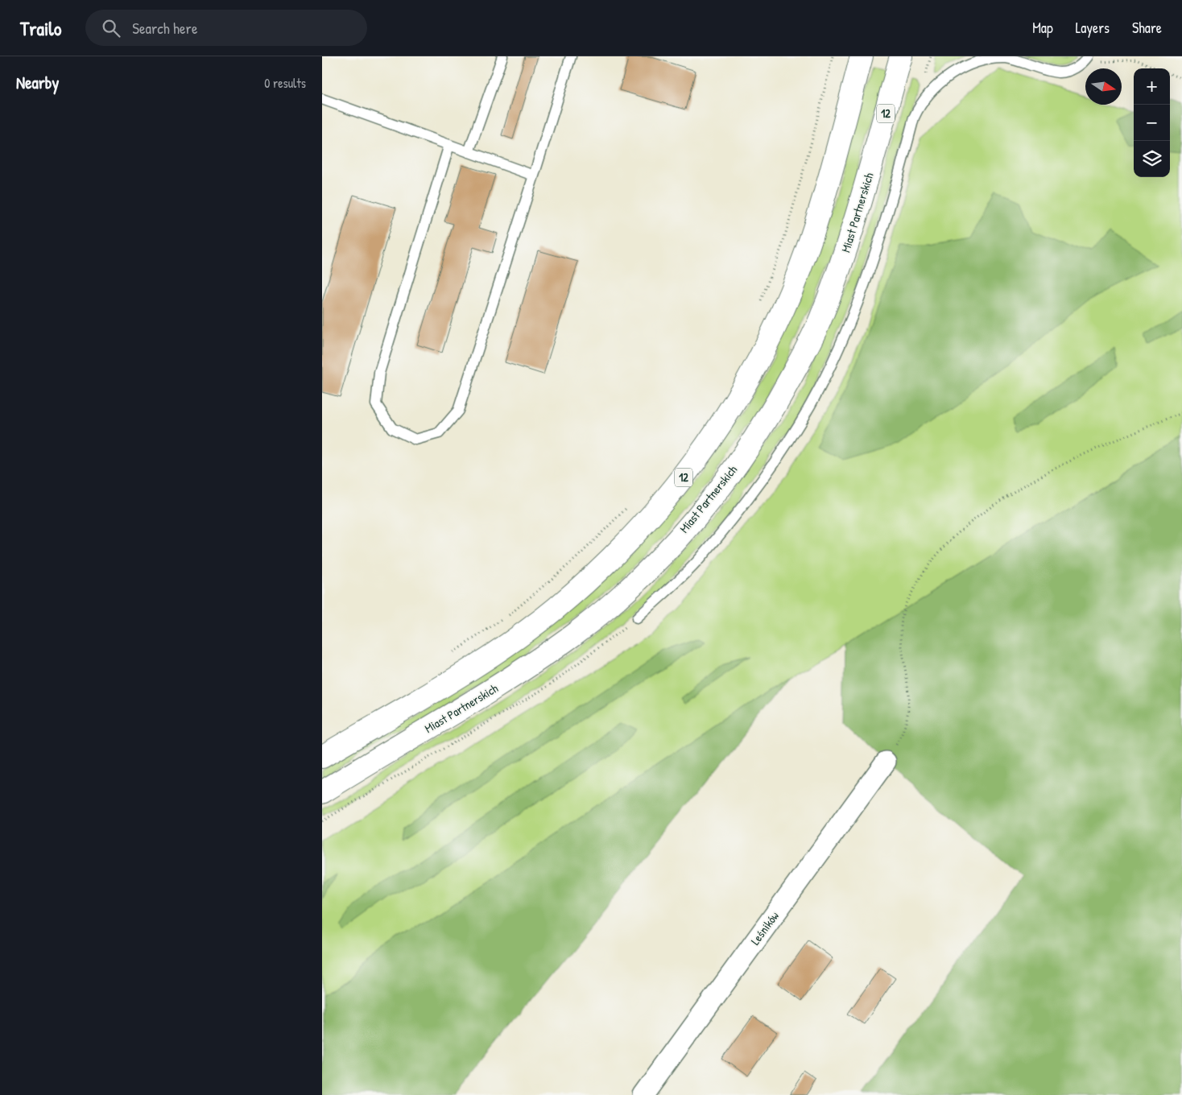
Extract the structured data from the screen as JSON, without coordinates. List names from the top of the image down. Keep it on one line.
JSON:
{"streets":{"main road":["12","Miast Partnerskich"],"street":["Leśników"]},"north":"right","page":{"header":"Trailo","search":"Search here","nav":["Map","Layers","Share"],"heading":["Nearby","0 results"],"map_buttons":["+","−"]}}
